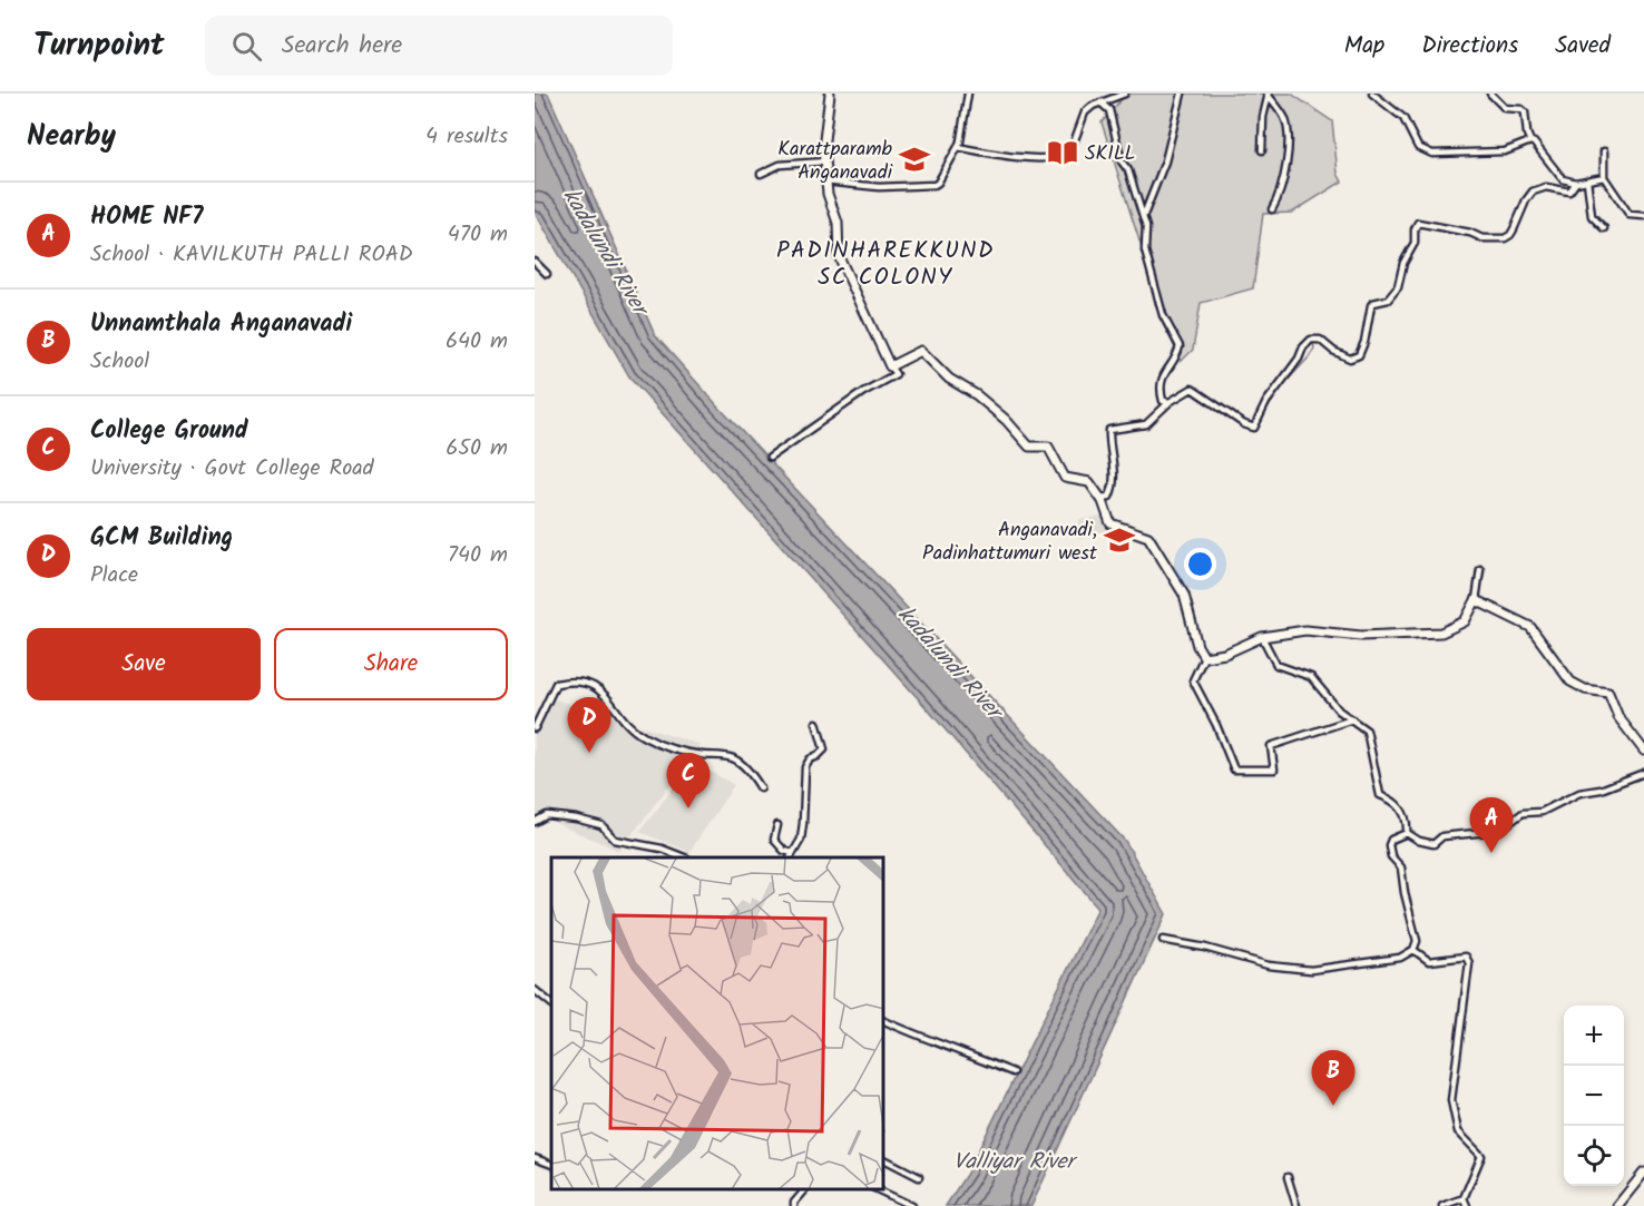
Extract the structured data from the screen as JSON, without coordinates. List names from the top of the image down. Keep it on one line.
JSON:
{"districts":["PADINHAREKKUND SC COLONY"],"water":["kadalundi River","Valliyar River"],"places":{"library":["SKILL"],"school or university":["Karattparamb Anganavadi","Anganavadi, Padinhattumuri west"]},"page":{"header":"Turnpoint","search":"Search here","nav":["Map","Directions","Saved"],"heading":["Nearby","4 results"],"list":[{"mark":"A","name":"HOME NF7","note":"School · KAVILKUTH PALLI ROAD","value":"470 m"},{"mark":"B","name":"Unnamthala Anganavadi","note":"School","value":"640 m"},{"mark":"C","name":"College Ground","note":"University · Govt College Road","value":"650 m"},{"mark":"D","name":"GCM Building","note":"Place","value":"740 m"}],"buttons":["Save","Share"],"pins":["D","C","A","B"],"map_buttons":["+","−"]}}
